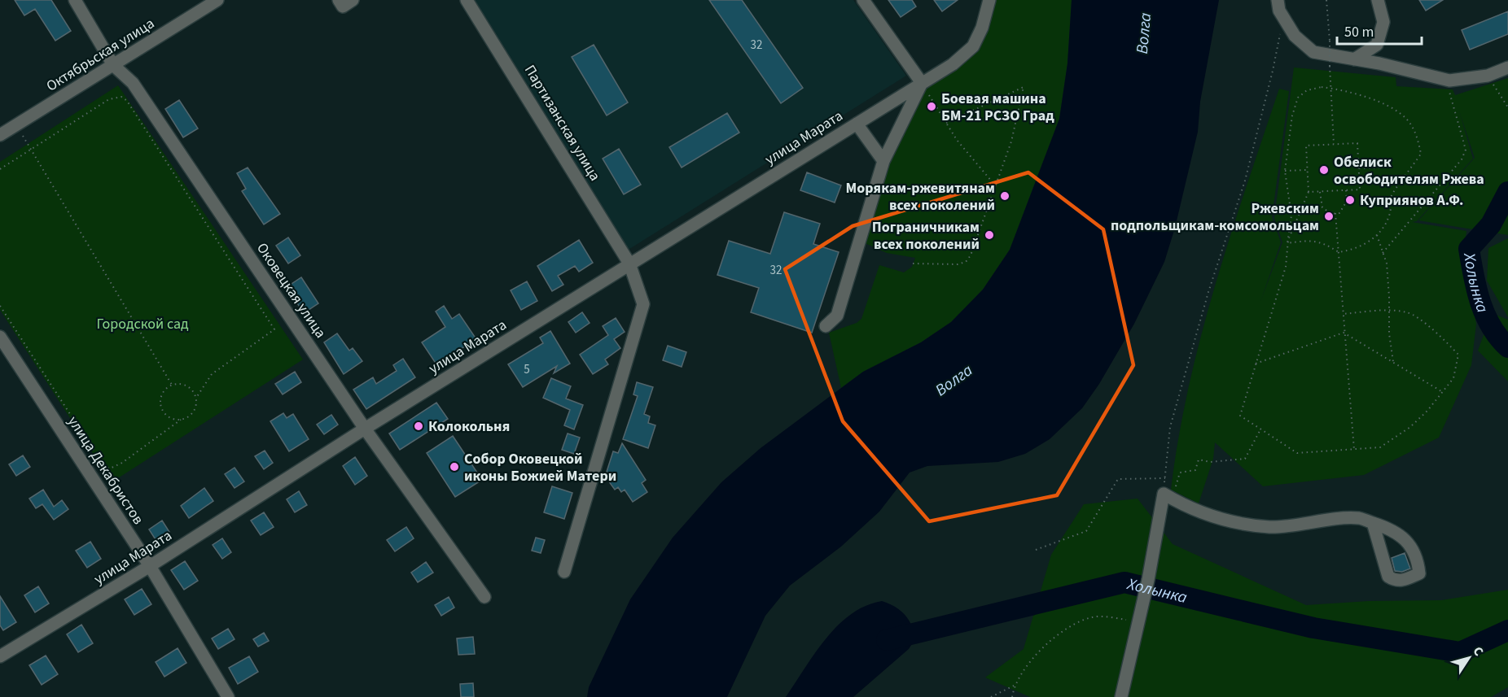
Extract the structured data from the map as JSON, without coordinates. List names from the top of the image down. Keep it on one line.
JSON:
{"streets":{"street":["Октябрьская улица","Партизанская улица","улица Марата","Оковецкая улица","улица Декабристов"]},"crossings":[["Октябрьская улица","Оковецкая улица"],["Партизанская улица","улица Марата"],["улица Марата","Оковецкая улица"],["улица Марата","улица Декабристов"]],"water":["Волга","Холынка"],"parks":["Городской сад"],"places":["Боевая машина БМ-21 РСЗО Град","Обелиск освободителям Ржева","Морякам-ржевитянам всех поколений","Куприянов А.Ф.","Ржевским подпольщикам-комсомольцам","Пограничникам всех поколений","Колокольня","Собор Оковецкой иконы Божией Матери"],"house_numbers":["32","32","5"],"scale_bar":"50 m","north":"top right"}
